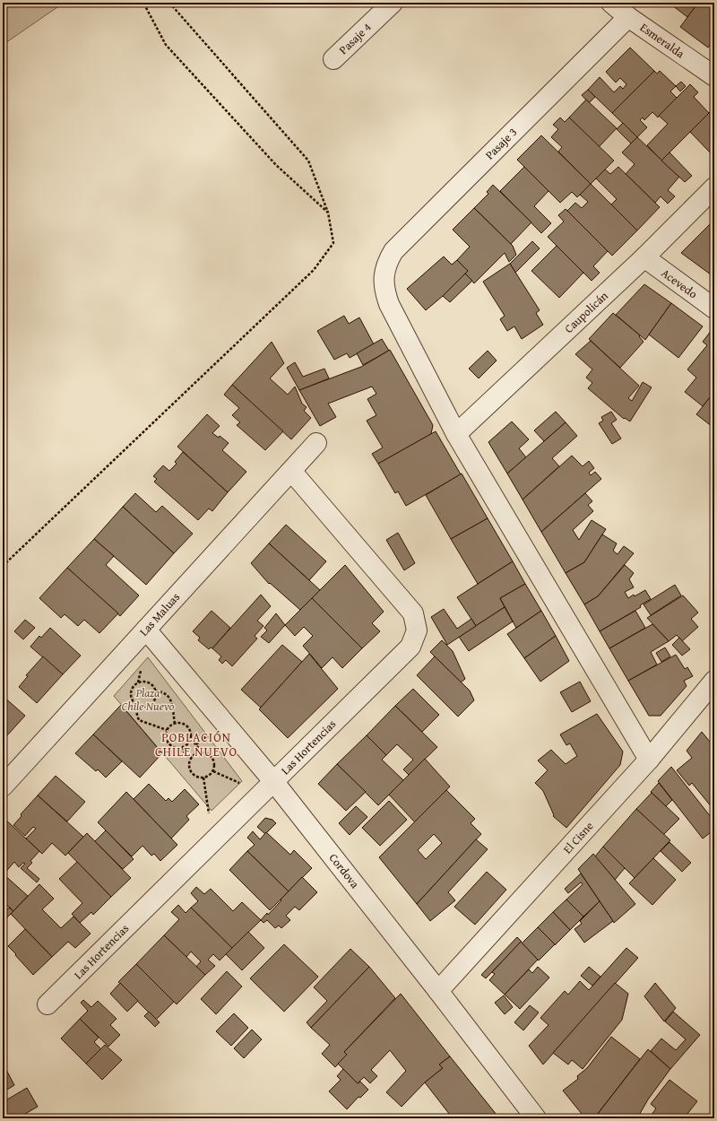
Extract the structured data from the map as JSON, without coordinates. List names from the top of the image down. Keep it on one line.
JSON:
{"streets":{"street":["Pasaje 4","Esmeralda","Pasaje 3","Acevedo","Caupolicán","Las Maluas","Las Hortencias","El Cisne","Cordova"]},"crossings":[["Esmeralda","Pasaje 3"],["Pasaje 3","Caupolicán"],["Acevedo","Caupolicán"],["Las Maluas","Las Hortencias"],["Las Maluas","Cordova"],["Las Hortencias","Cordova"],["El Cisne","Cordova"]],"districts":["POBLACIÓN CHILE NUEVO"],"parks":["Plaza Chile Nuevo"]}
